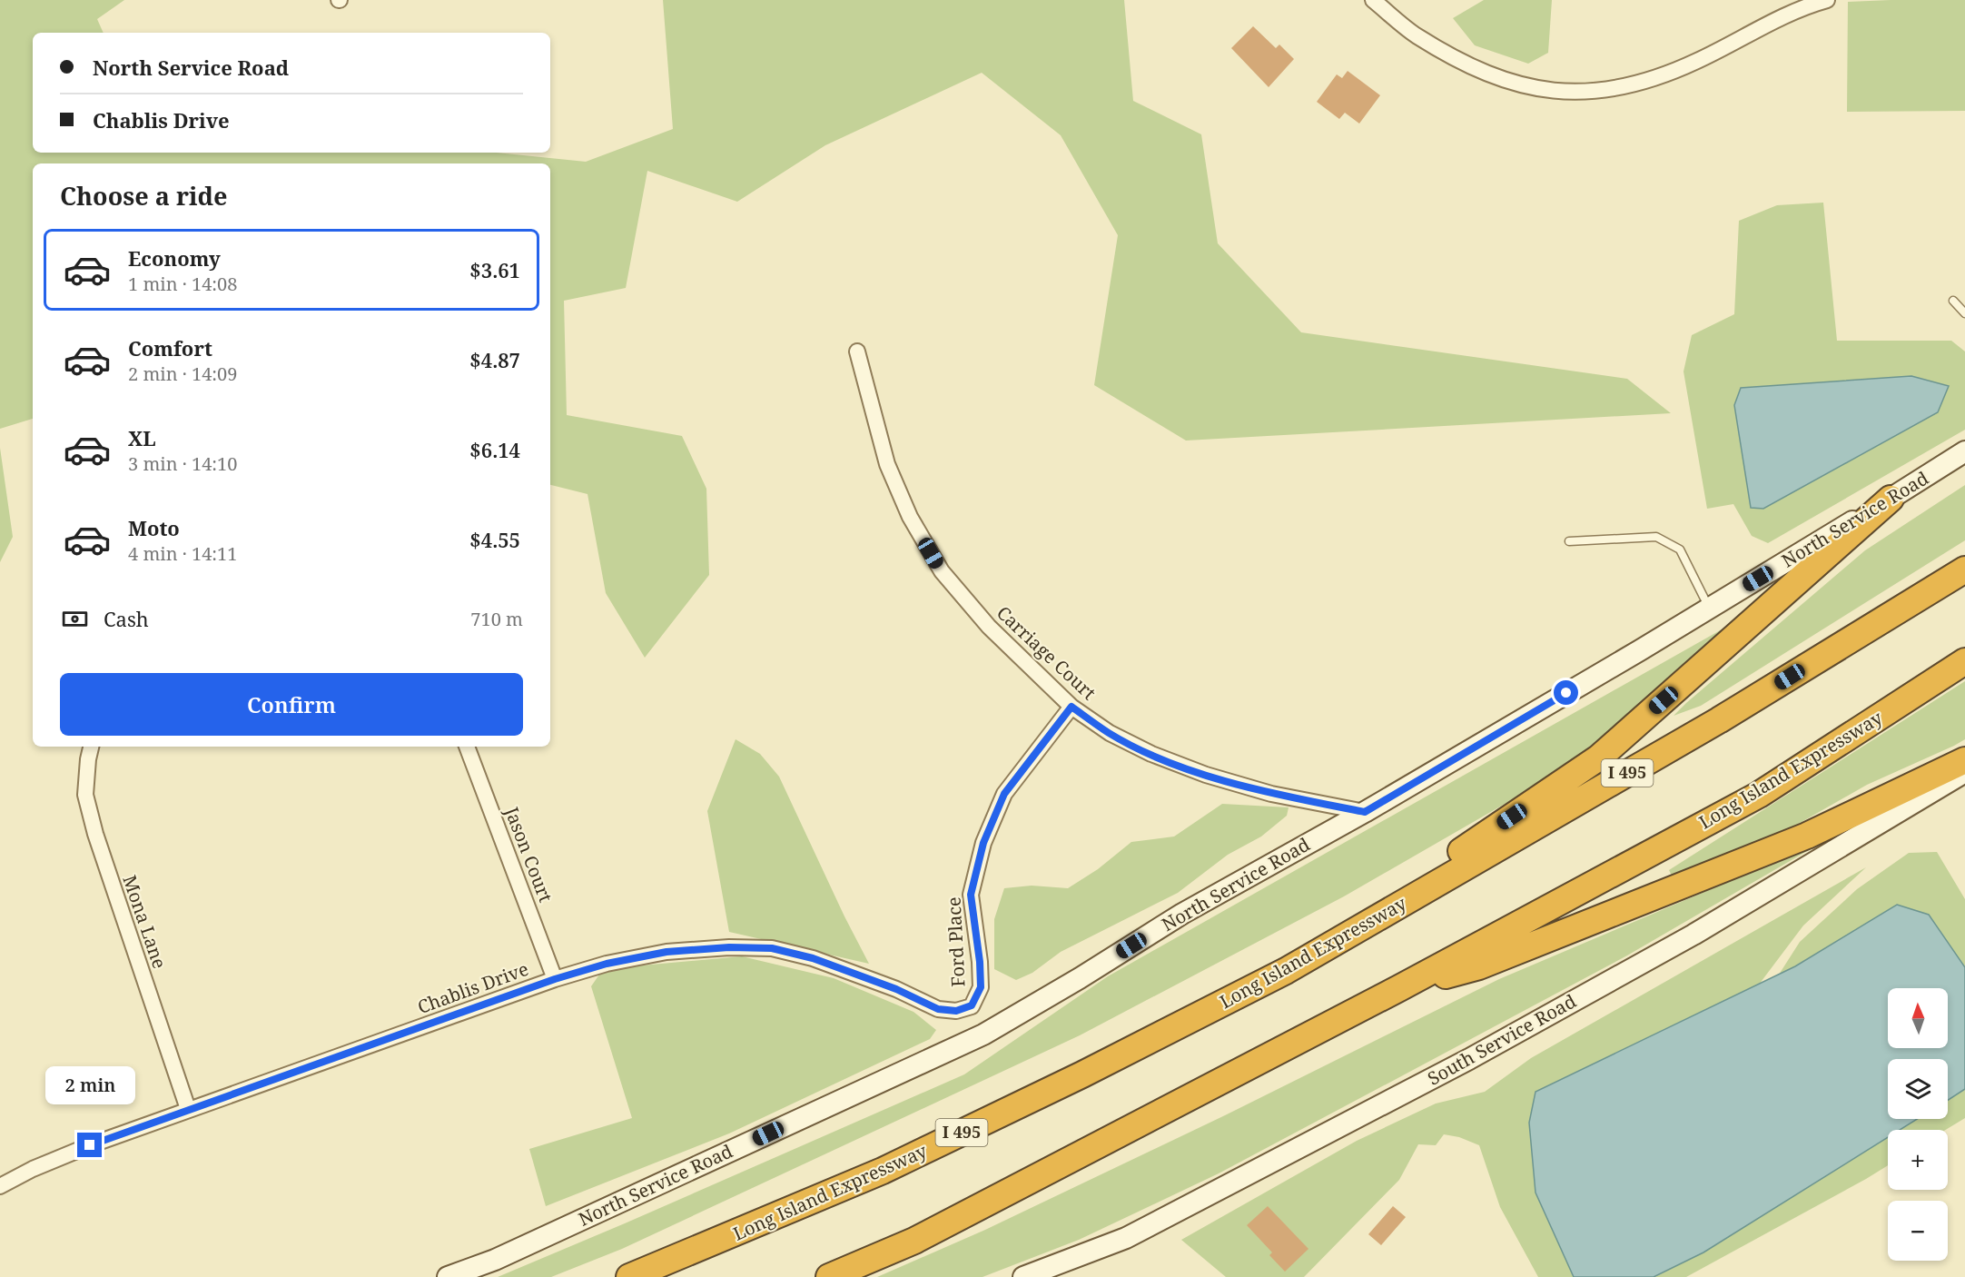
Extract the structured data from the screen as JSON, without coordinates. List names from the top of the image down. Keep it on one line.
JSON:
{"streets":{"highway":["Long Island Expressway","I 495"],"main road":["North Service Road","South Service Road"],"street":["Carriage Court","Jason Court","Mona Lane","Ford Place","Chablis Drive"]},"crossings":[["North Service Road","Carriage Court"],["Carriage Court","Ford Place"],["Jason Court","Chablis Drive"],["Mona Lane","Chablis Drive"],["Ford Place","Chablis Drive"]],"north":"top","page":{"banner":["North Service Road","Chablis Drive"],"heading":"Choose a ride","list":[{"name":"Economy","note":"1 min · 14:08","value":"$3.61"},{"name":"Comfort","note":"2 min · 14:09","value":"$4.87"},{"name":"XL","note":"3 min · 14:10","value":"$6.14"},{"name":"Moto","note":"4 min · 14:11","value":"$4.55"}],"pay":["Cash","710 m"],"buttons":"Confirm","map_buttons":["+","−"],"bubble":"2 min"}}
